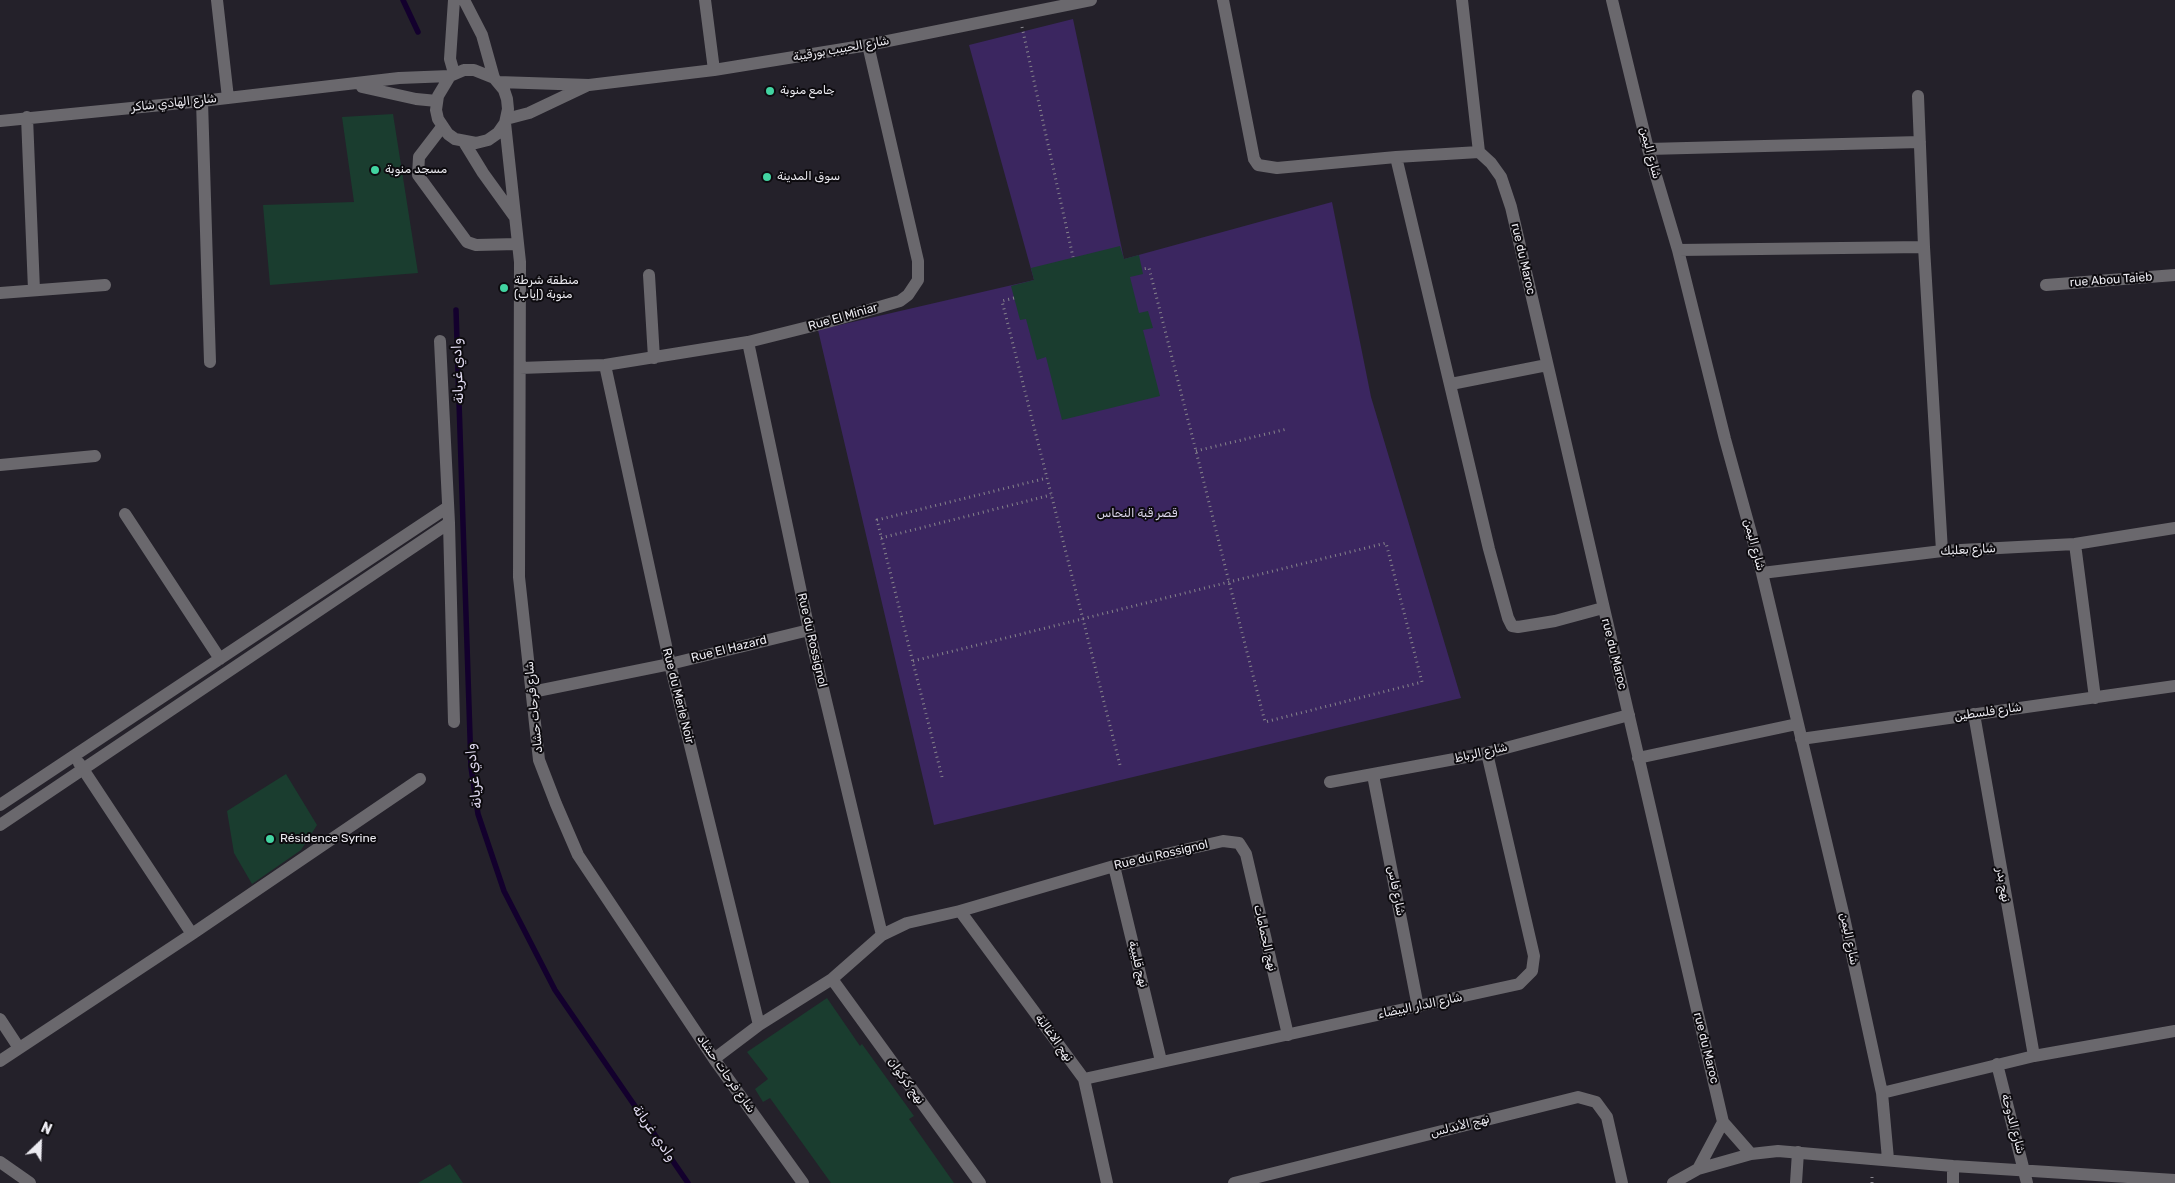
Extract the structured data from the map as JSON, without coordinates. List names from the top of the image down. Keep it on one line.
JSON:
{"streets":{"street":["شارع الحبيب بورقيبة","شارع الهادي شاكر","شارع اليمن","rue du Maroc","rue Abou Taieb","Rue El Miniar","شارع بعلبك","Rue du Rossignol","Rue El Hazard","Rue du Merle Noir","شارع فرحات حشاد","شارع فلسطين","شارع الرباط","نهج بدر","شارع فاس","نهج الحمامات","نهج قليبية","شارع الدار البيضاء","نهج الاغالبة","نهج كركوان","شارع الدوحة","نهج الأندلس"]},"crossings":[["شارع الحبيب بورقيبة","شارع الهادي شاكر"],["شارع الحبيب بورقيبة","Rue El Miniar"],["شارع الحبيب بورقيبة","شارع فرحات حشاد"],["شارع الهادي شاكر","شارع فرحات حشاد"],["شارع اليمن","شارع بعلبك"],["شارع اليمن","شارع فلسطين"],["rue du Maroc","شارع الرباط"],["Rue El Miniar","Rue du Rossignol"],["Rue El Miniar","Rue du Merle Noir"],["Rue El Miniar","شارع فرحات حشاد"],["Rue du Rossignol","Rue El Hazard"],["Rue du Rossignol","Rue du Merle Noir"],["Rue du Rossignol","شارع فرحات حشاد"],["Rue du Rossignol","نهج الحمامات"],["Rue du Rossignol","نهج قليبية"],["Rue du Rossignol","نهج الاغالبة"],["Rue du Rossignol","نهج كركوان"],["Rue El Hazard","Rue du Merle Noir"],["Rue El Hazard","شارع فرحات حشاد"],["شارع فلسطين","نهج بدر"],["شارع الرباط","شارع فاس"],["شارع الرباط","شارع الدار البيضاء"],["شارع فاس","شارع الدار البيضاء"],["نهج الحمامات","شارع الدار البيضاء"],["نهج قليبية","شارع الدار البيضاء"],["شارع الدار البيضاء","نهج الاغالبة"]],"water":["وادي غريانة"],"parks":["قصر قبة النحاس"],"places":["جامع منوبة","مسجد منوبة","سوق المدينة","منطقة شرطة منوبة (إياب)","Résidence Syrine"],"north":"top right"}
